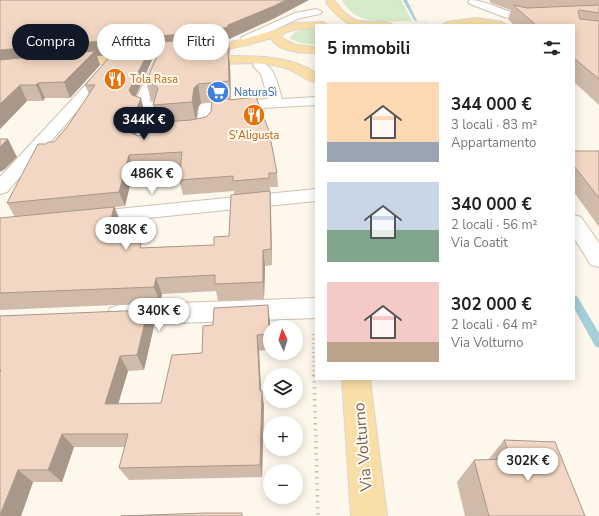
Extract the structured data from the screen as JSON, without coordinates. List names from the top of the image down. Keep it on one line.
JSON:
{"streets":{"main road":["Via Volturno"]},"places":{"restaurant":["Tola Rasa","S'Aligusta"],"supermarket":["NaturaSì"]},"north":"top","page":{"chip":["Compra","Affitta","Filtri"],"heading":"5 immobili","list":[{"name":"344 000 €","note":"3 locali · 83 m² · Appartamento"},{"name":"340 000 €","note":"2 locali · 56 m² · Via Coatit"},{"name":"302 000 €","note":"2 locali · 64 m² · Via Volturno"}],"price":["344K €","486K €","308K €","340K €","302K €"],"map_buttons":["+","−"]}}
